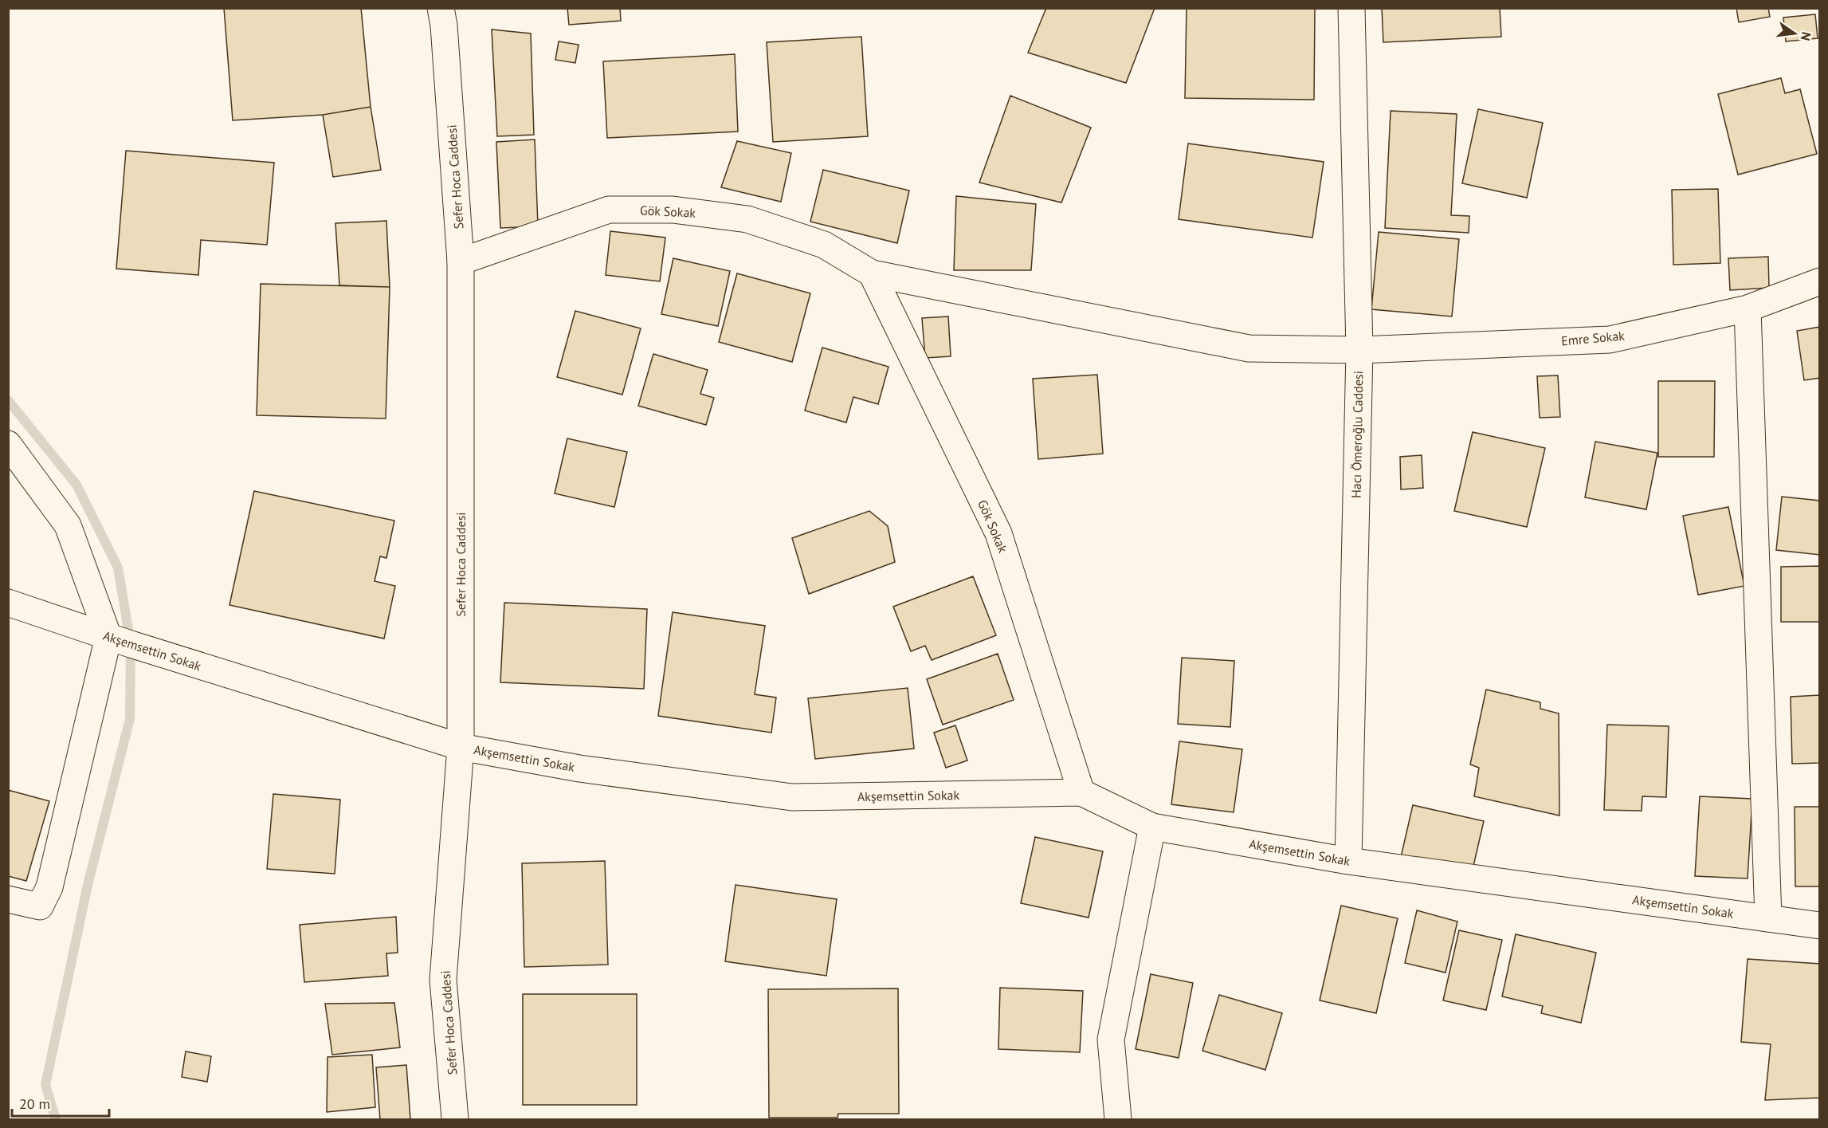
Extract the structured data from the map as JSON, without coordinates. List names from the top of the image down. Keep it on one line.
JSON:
{"streets":{"street":["Sefer Hoca Caddesi","Gök Sokak","Emre Sokak","Hacı Ömeroğlu Caddesi","Akşemsettin Sokak"]},"crossings":[["Sefer Hoca Caddesi","Gök Sokak"],["Sefer Hoca Caddesi","Akşemsettin Sokak"],["Gök Sokak","Emre Sokak"],["Gök Sokak","Hacı Ömeroğlu Caddesi"],["Gök Sokak","Akşemsettin Sokak"],["Emre Sokak","Hacı Ömeroğlu Caddesi"],["Hacı Ömeroğlu Caddesi","Akşemsettin Sokak"]],"scale_bar":"20 m","north":"right"}
